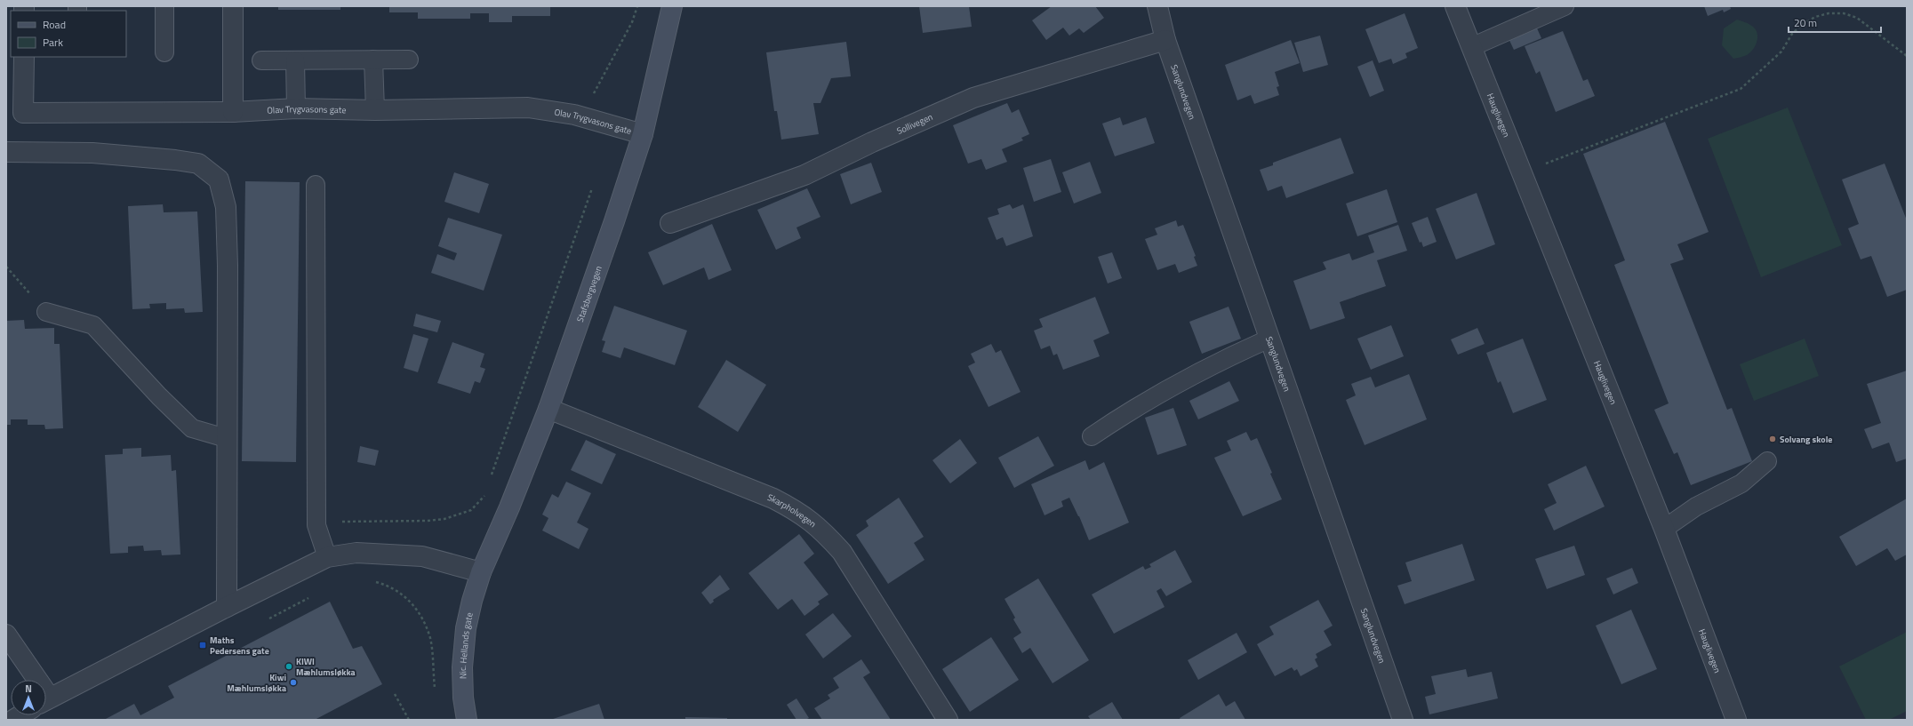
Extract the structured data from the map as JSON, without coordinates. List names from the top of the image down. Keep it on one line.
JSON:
{"streets":{"main road":["Stafsbergvegen","Nic. Hellands gate"],"street":["Sanglundvegen","Olav Trygvasons gate","Hauglivegen","Sollivegen","Skarpholvegen"]},"crossings":[["Sanglundvegen","Sollivegen"],["Olav Trygvasons gate","Stafsbergvegen"],["Stafsbergvegen","Skarpholvegen"],["Stafsbergvegen","Nic. Hellands gate"]],"places":{"other":["Solvang skole","KIWI Mæhlumsløkka","Kiwi Mæhlumsløkka"],"transit":["Maths Pedersens gate"]},"legend":["Road","Park"],"scale_bar":"20 m","north":"top"}
